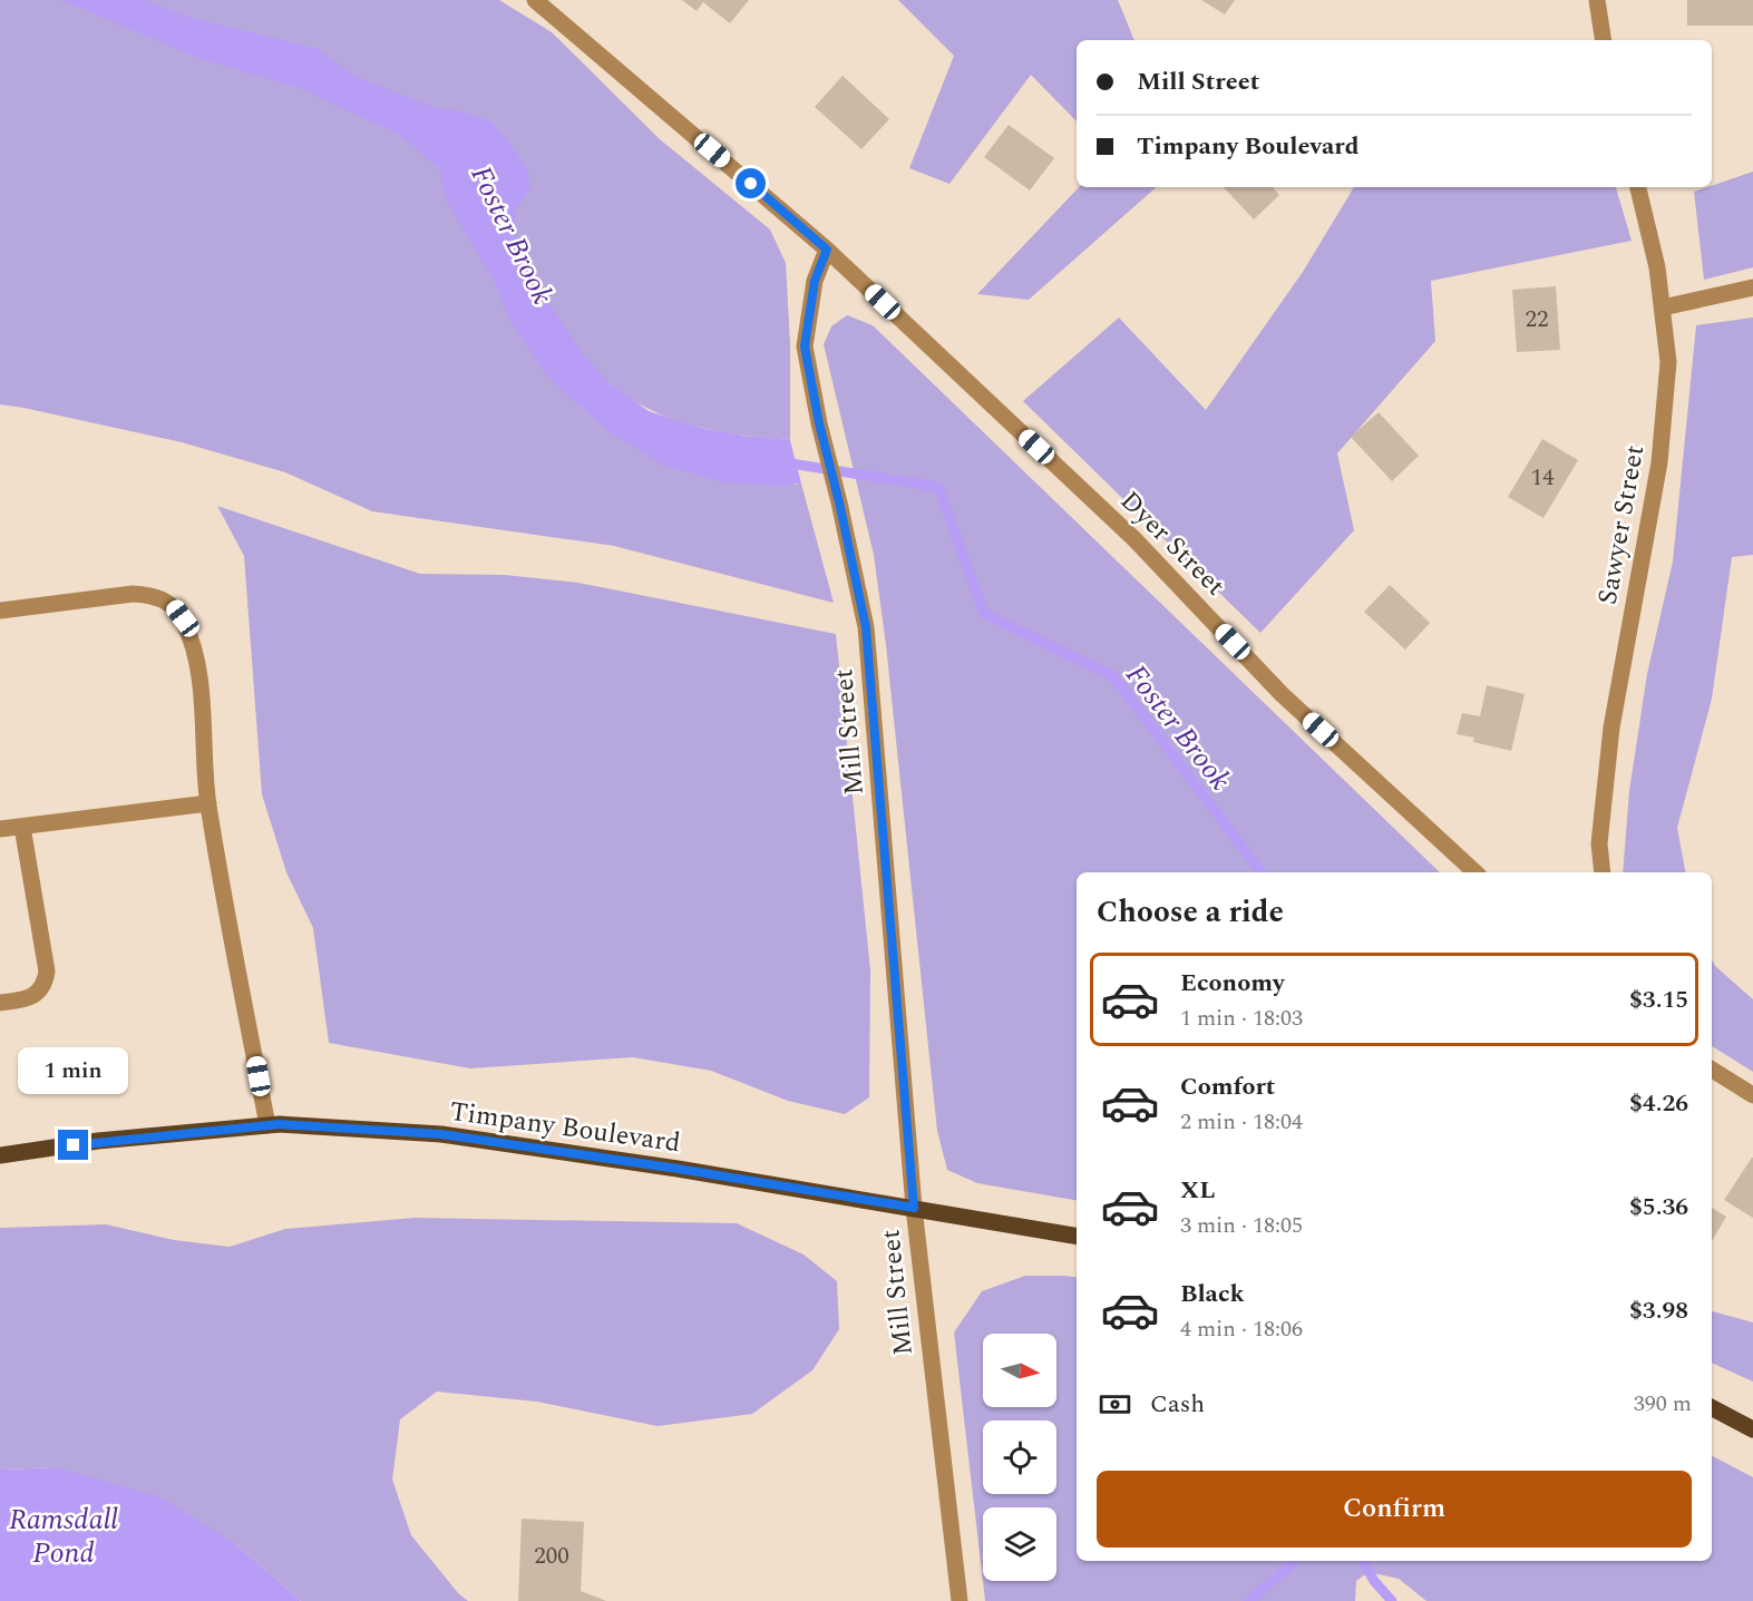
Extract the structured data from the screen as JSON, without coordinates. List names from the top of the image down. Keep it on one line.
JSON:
{"streets":{"main road":["Timpany Boulevard"],"street":["Sawyer Street","Dyer Street","Mill Street"]},"crossings":[["Dyer Street","Mill Street"],["Mill Street","Timpany Boulevard"]],"water":["Foster Brook","Ramsdall Pond"],"house_numbers":["22","14","200"],"north":"right","page":{"banner":["Mill Street","Timpany Boulevard"],"heading":"Choose a ride","list":[{"name":"Economy","note":"1 min · 18:03","value":"$3.15"},{"name":"Comfort","note":"2 min · 18:04","value":"$4.26"},{"name":"XL","note":"3 min · 18:05","value":"$5.36"},{"name":"Black","note":"4 min · 18:06","value":"$3.98"}],"bubble":"1 min","pay":["Cash","390 m"],"buttons":"Confirm"}}
